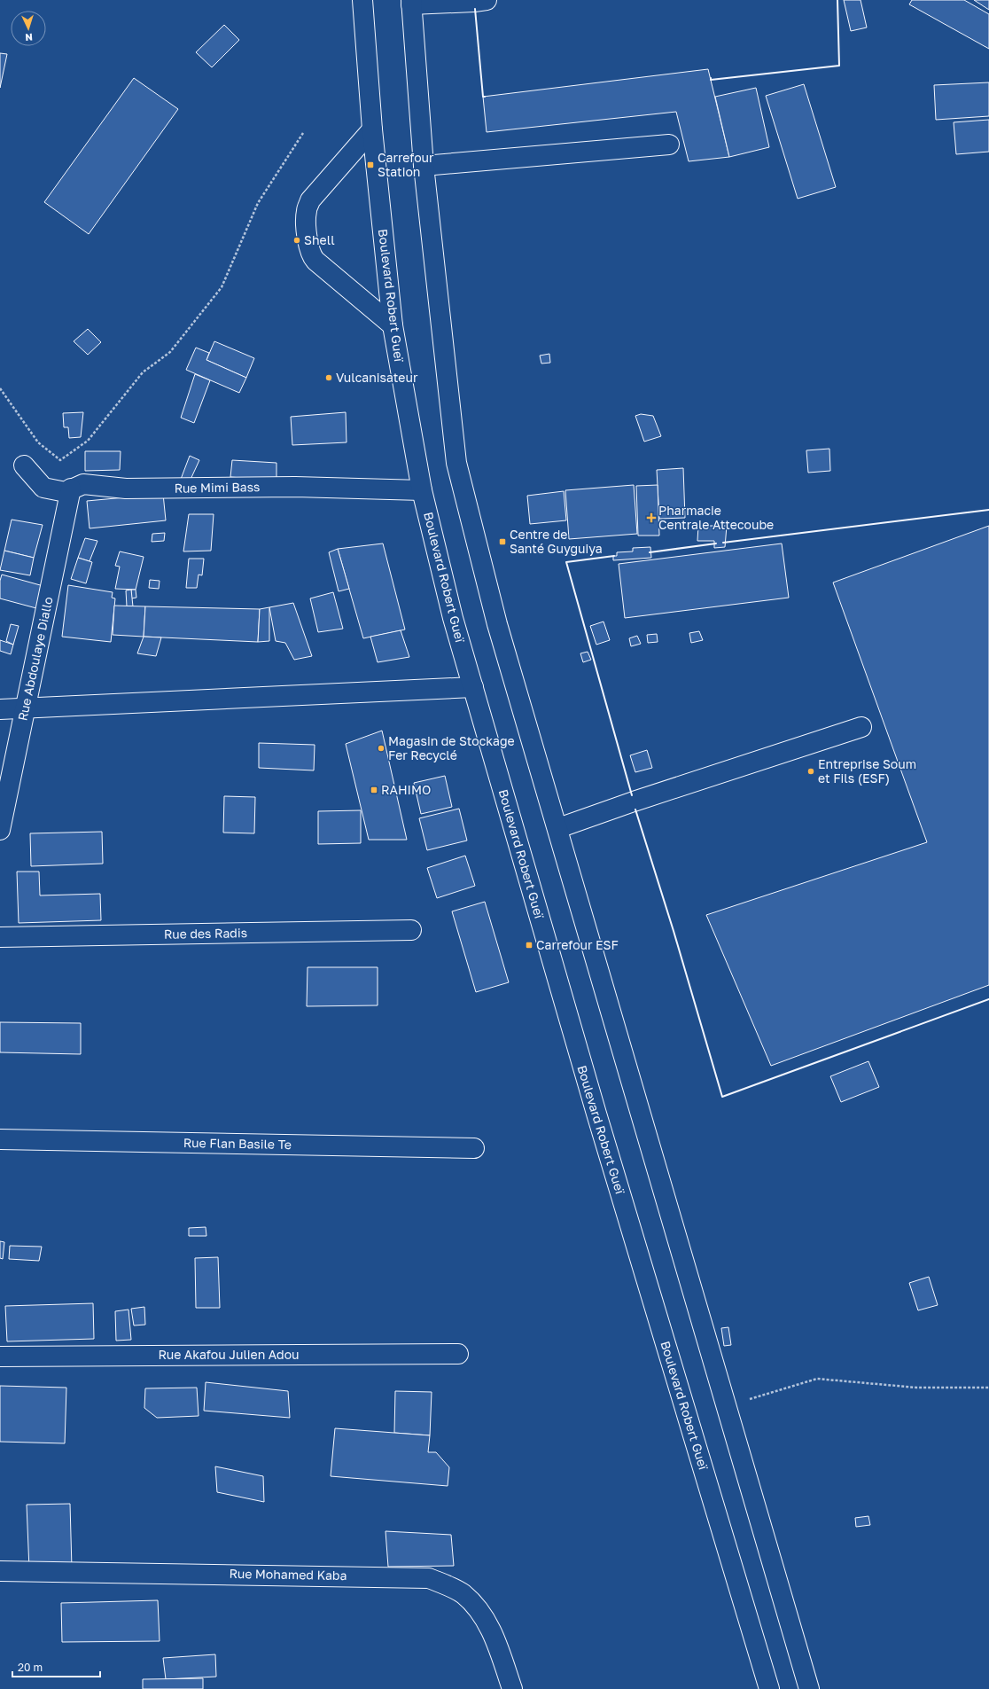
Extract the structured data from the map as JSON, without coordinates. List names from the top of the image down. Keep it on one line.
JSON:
{"streets":{"main road":["Boulevard Robert Gueï","Rue Mimi Bass","Rue Abdoulaye Diallo","Rue des Radis","Rue Flan Basile Te","Rue Akafou Julien Adou","Rue Mohamed Kaba"]},"crossings":[["Boulevard Robert Gueï","Rue Mimi Bass"],["Rue Mimi Bass","Rue Abdoulaye Diallo"]],"places":{"transit":["Carrefour Station","Centre de Santé Guyguiya","RAHIMO","Carrefour ESF"],"other":["Shell","Vulcanisateur","Magasin de Stockage Fer Recyclé","Entreprise Soum et Fils (ESF)"],"health":["Pharmacie Centrale Attecoube"]},"scale_bar":"20 m","north":"bottom"}
